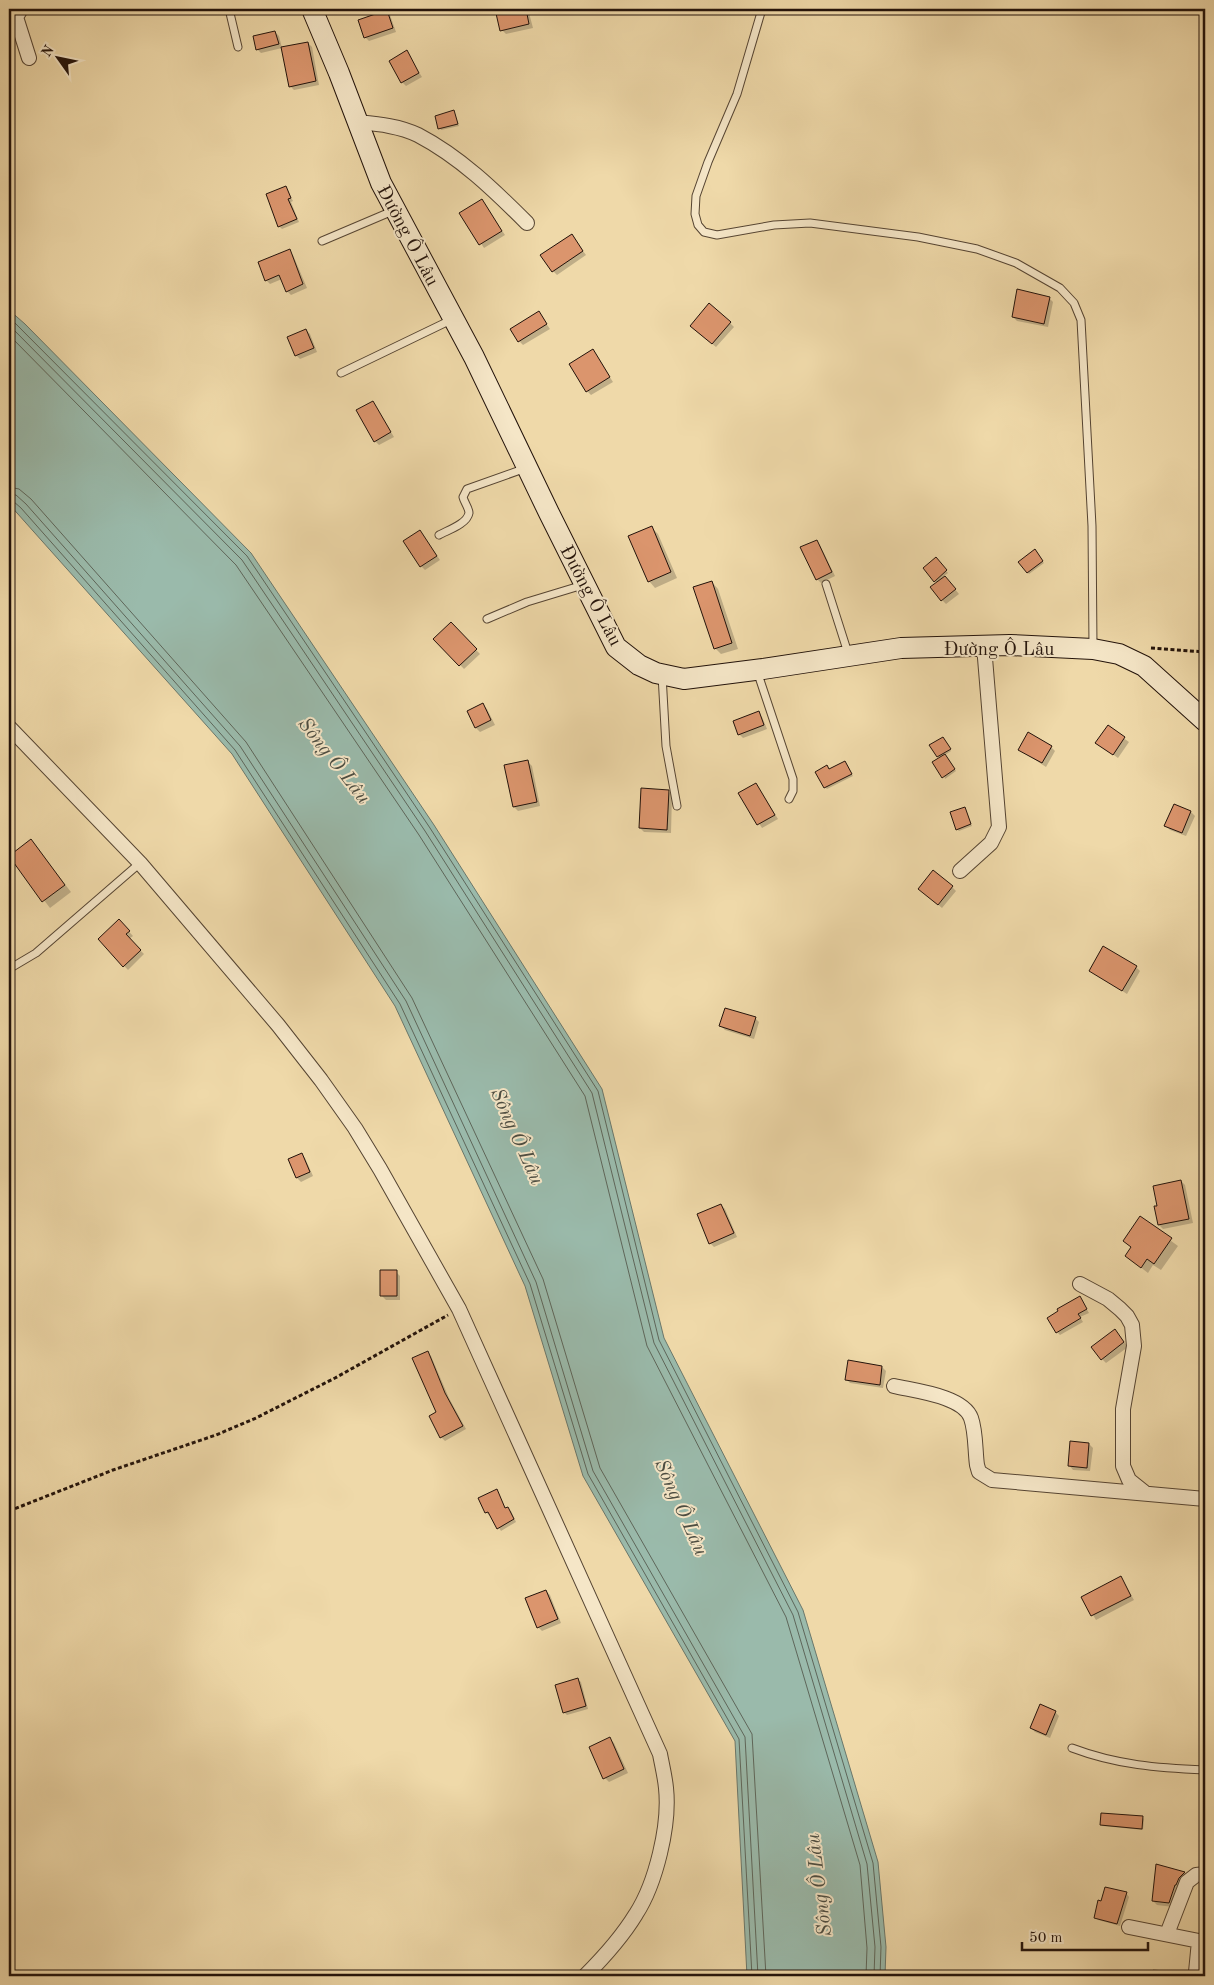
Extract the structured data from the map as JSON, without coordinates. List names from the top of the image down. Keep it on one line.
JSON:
{"streets":{"main road":["Đường Ô Lâu"]},"water":["Sông Ô Lâu"],"scale_bar":"50 m","north":"top left"}
